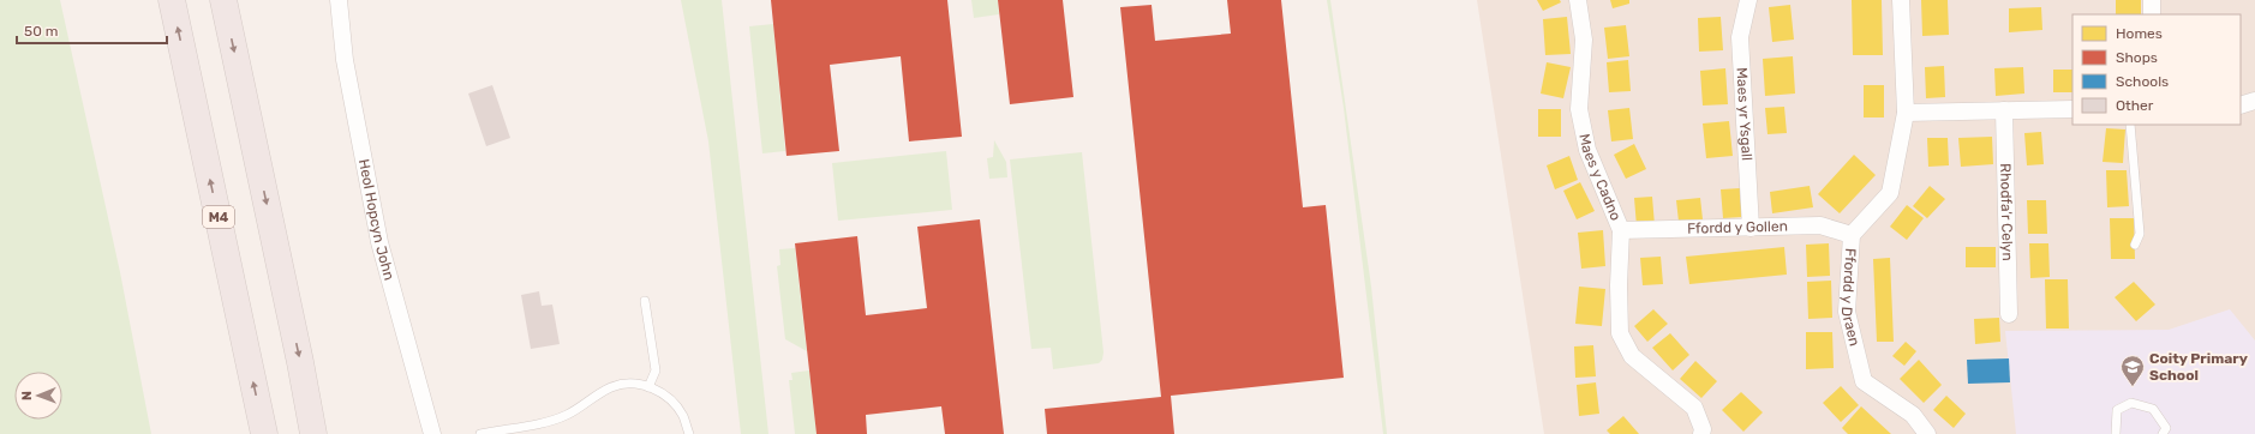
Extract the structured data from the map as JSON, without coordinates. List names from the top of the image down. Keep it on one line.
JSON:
{"streets":{"highway":["M4"],"street":["Maes yr Ysgall","Maes y Cadno","Rhodfa'r Celyn","Heol Hopcyn John","Ffordd y Gollen","Ffordd y Draen"]},"crossings":[["Maes yr Ysgall","Ffordd y Gollen"],["Maes y Cadno","Ffordd y Gollen"],["Ffordd y Gollen","Ffordd y Draen"]],"places":{"school or university":["Coity Primary School"]},"legend":["Homes","Shops","Schools","Other"],"scale_bar":"50 m","north":"left"}
